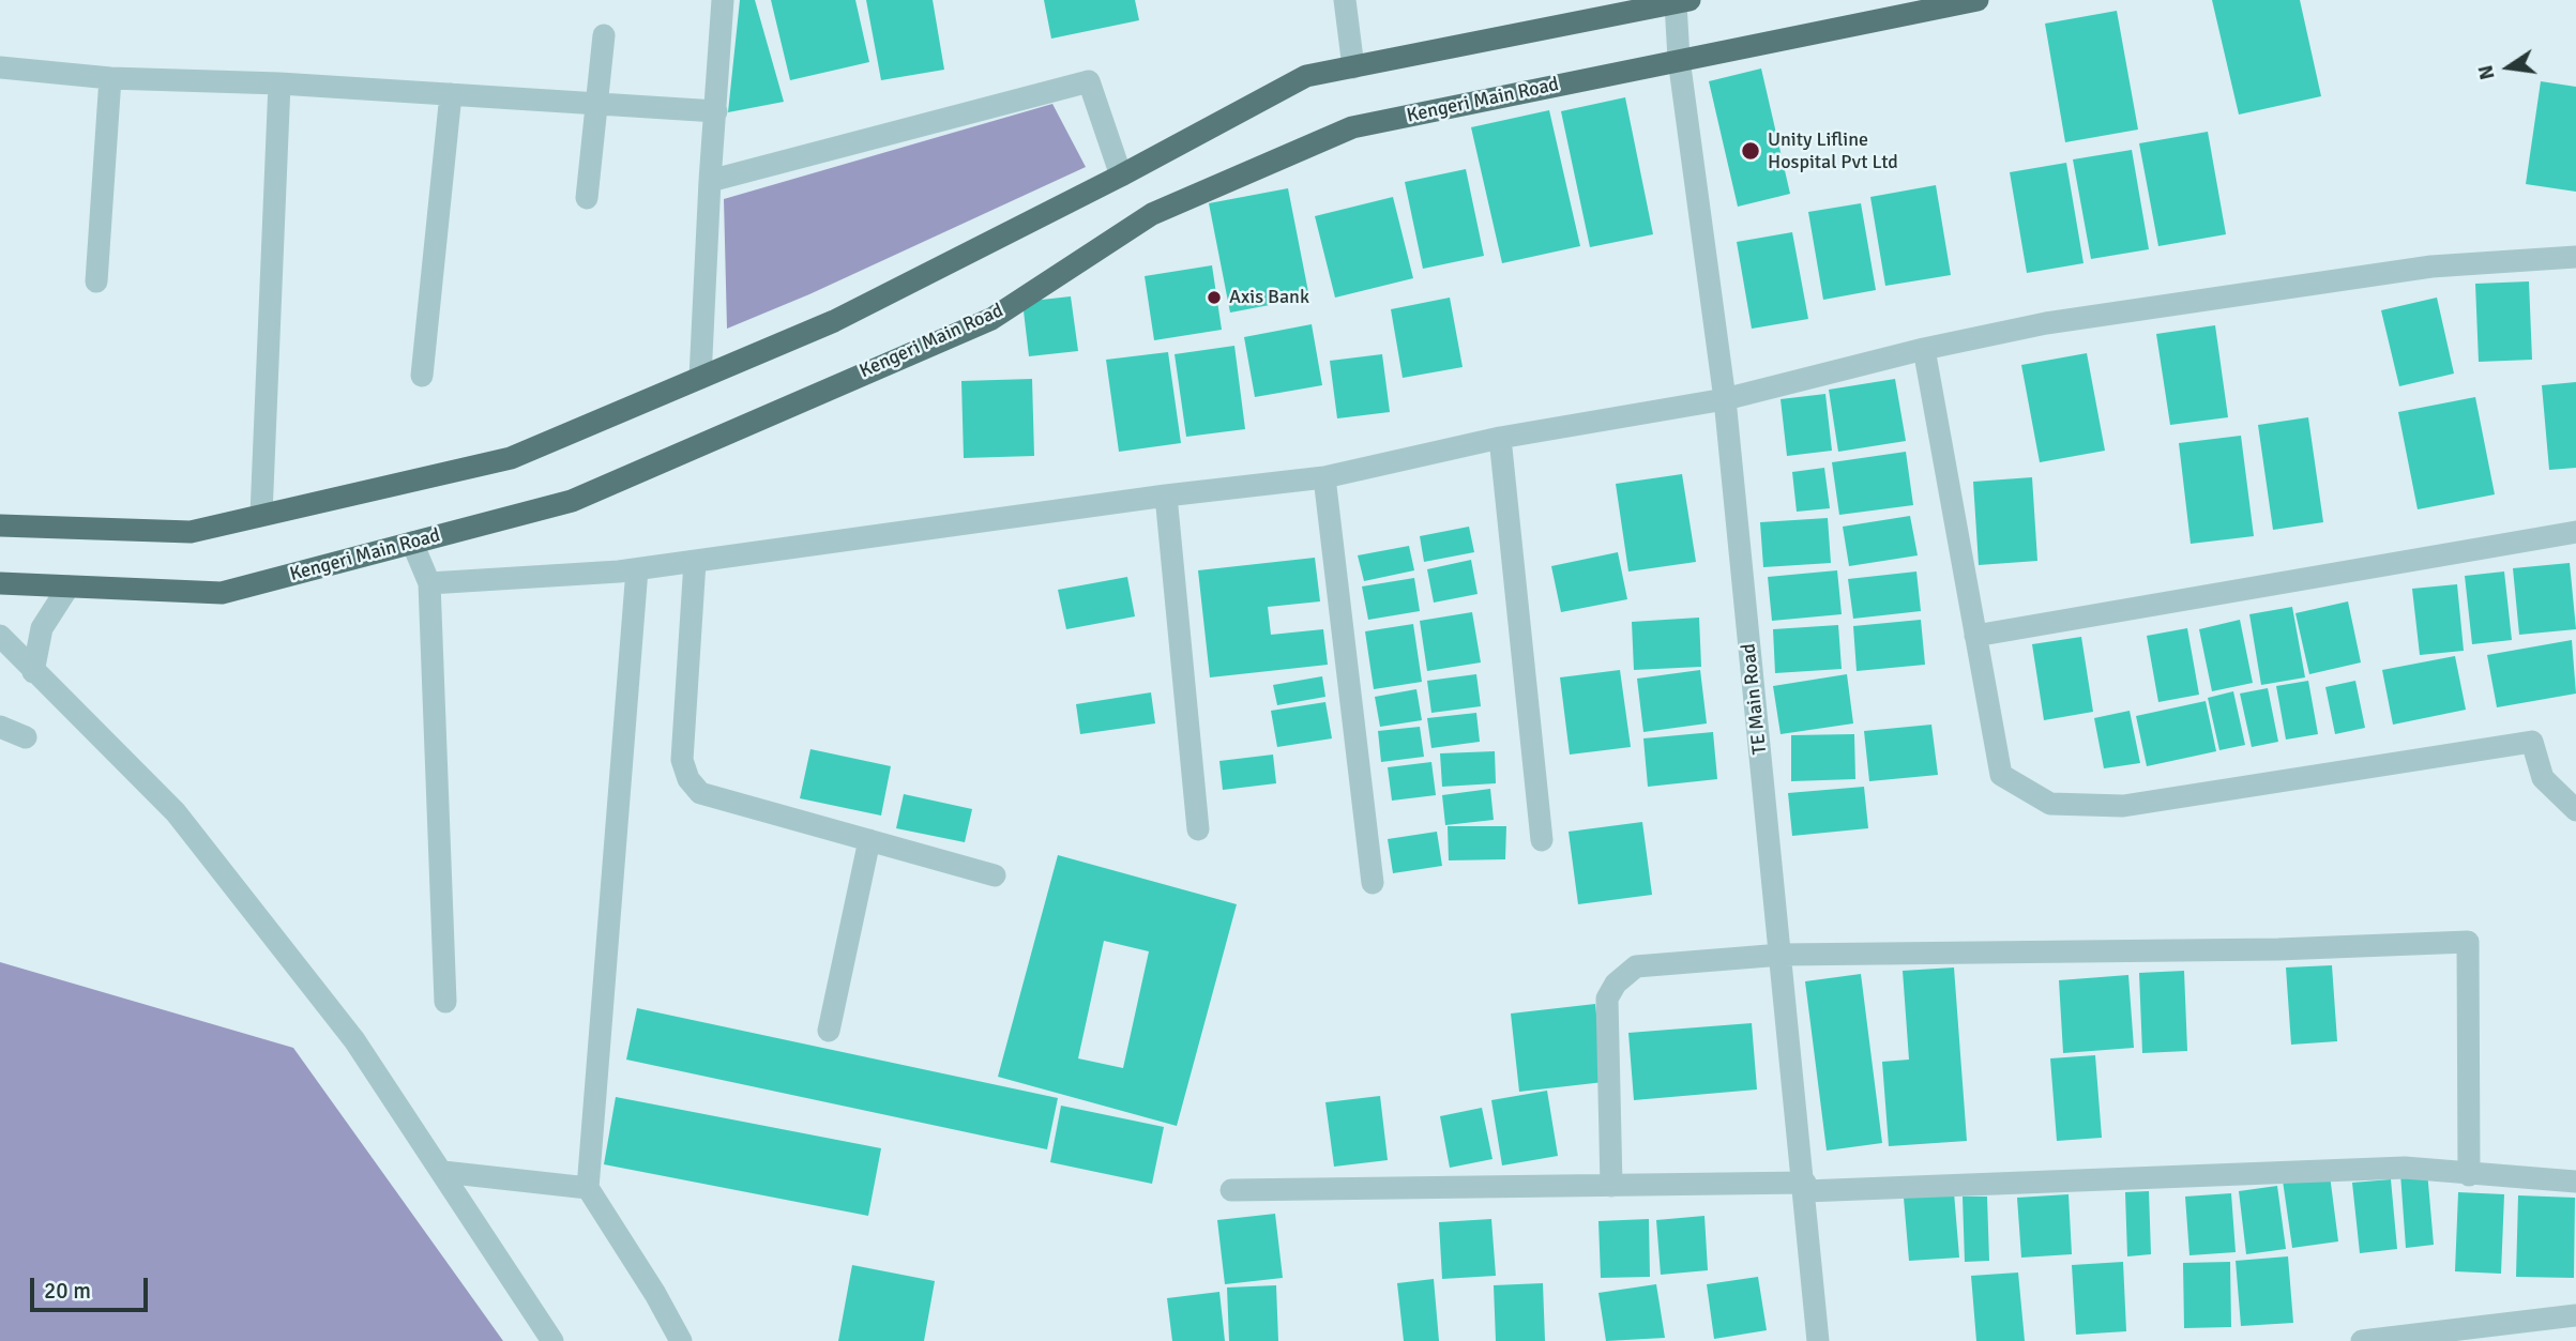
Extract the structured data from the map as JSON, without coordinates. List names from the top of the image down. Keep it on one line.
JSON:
{"streets":{"main road":["Kengeri Main Road"],"street":["TE Main Road"]},"crossings":[["Kengeri Main Road","TE Main Road"]],"places":["Unity Lifline Hospital Pvt Ltd","Axis Bank"],"scale_bar":"20 m","north":"left"}
